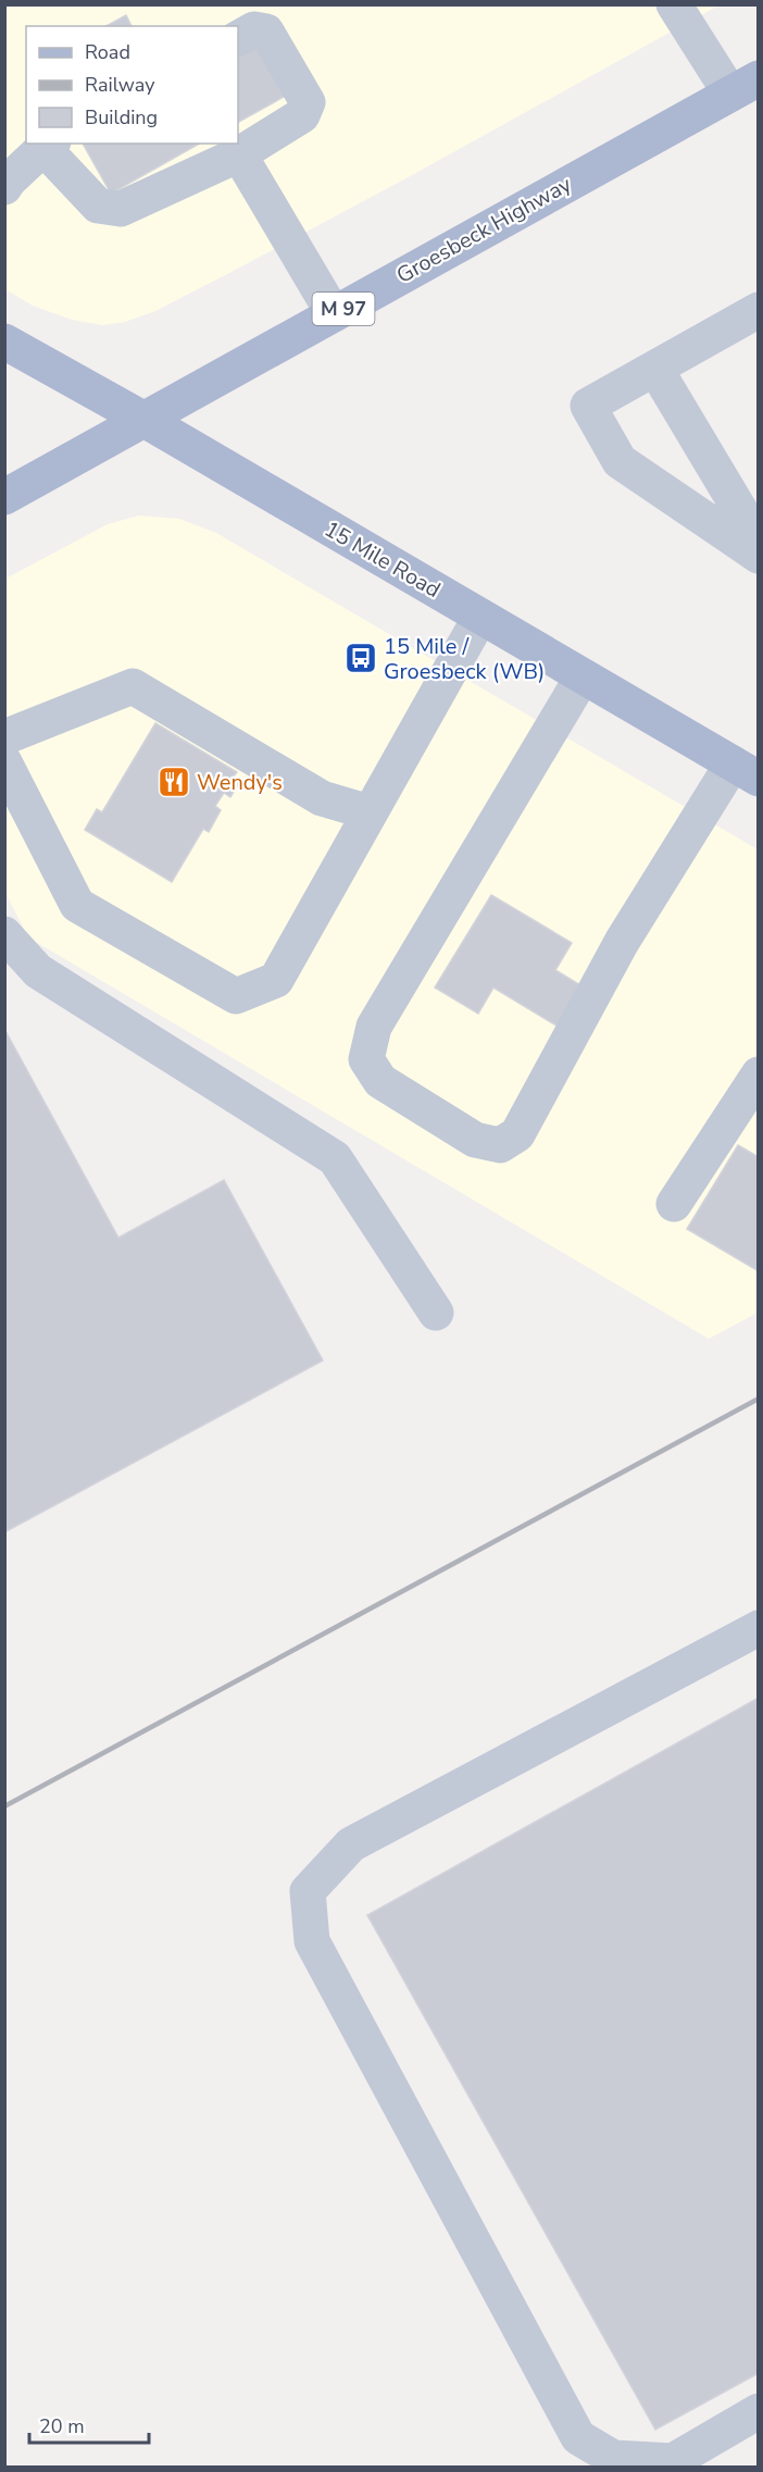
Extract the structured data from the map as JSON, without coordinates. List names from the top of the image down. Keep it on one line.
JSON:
{"streets":{"main road":["Groesbeck Highway","M 97","15 Mile Road"]},"crossings":[["Groesbeck Highway","15 Mile Road"]],"places":{"bus stop":["15 Mile / Groesbeck (WB)"],"restaurant":["Wendy's"]},"legend":["Road","Railway","Building"],"scale_bar":"20 m"}
